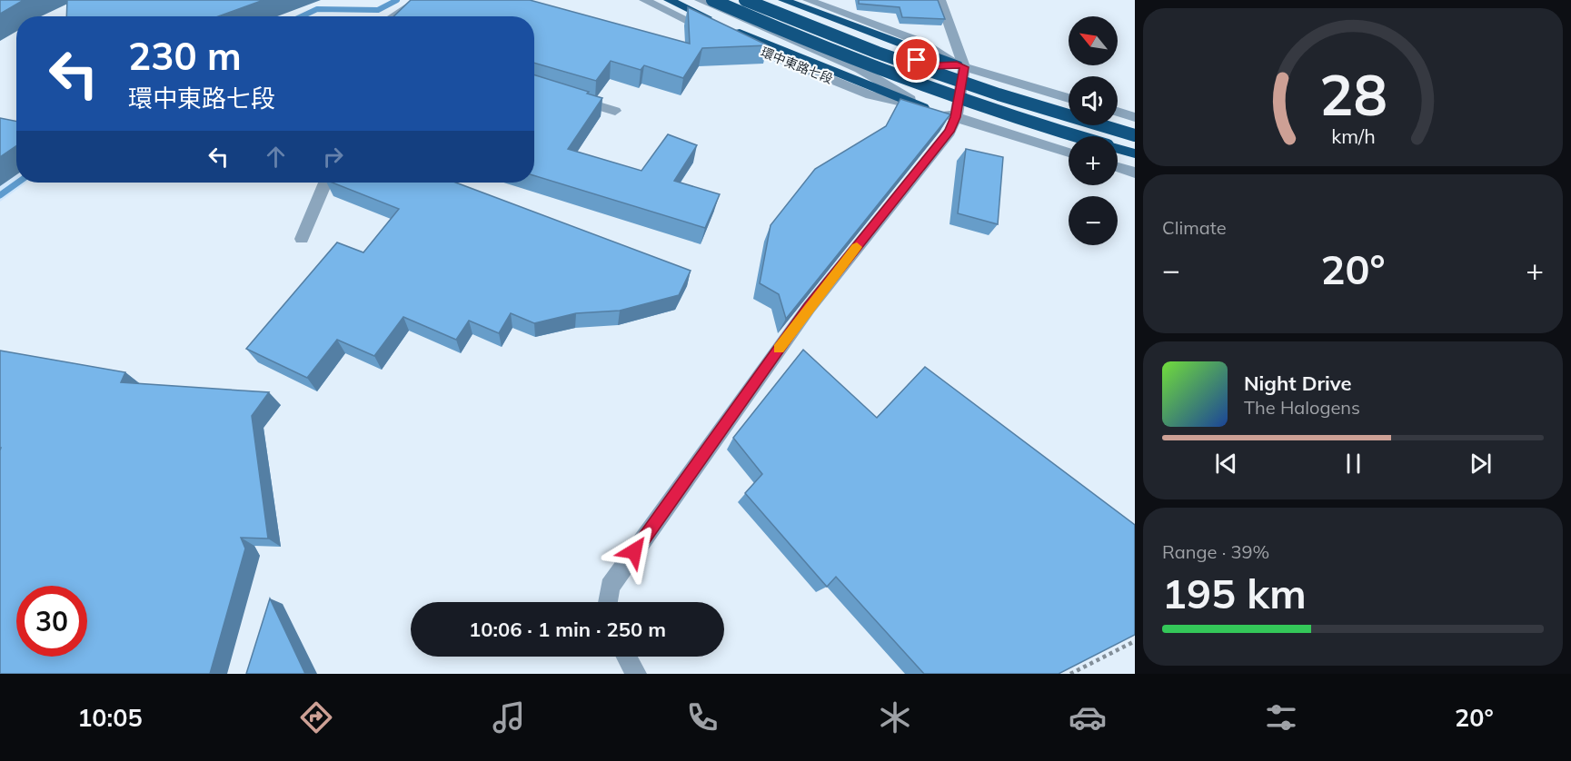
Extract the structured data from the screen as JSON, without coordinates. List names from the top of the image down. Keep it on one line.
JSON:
{"streets":{"street":["環中東路七段"]},"north":"top left","page":{"map_buttons":["+","−"],"turn":["230 m","環中東路七段"],"tile":["Climate",["Range · 39%","195 km"]],"heat":["−","20°","+"],"song":["Night Drive","The Halogens"],"limit":"30","trip":"10:06 · 1 min · 250 m","tabs":["10:05","20°"],"gauge":["28","km/h"]}}
